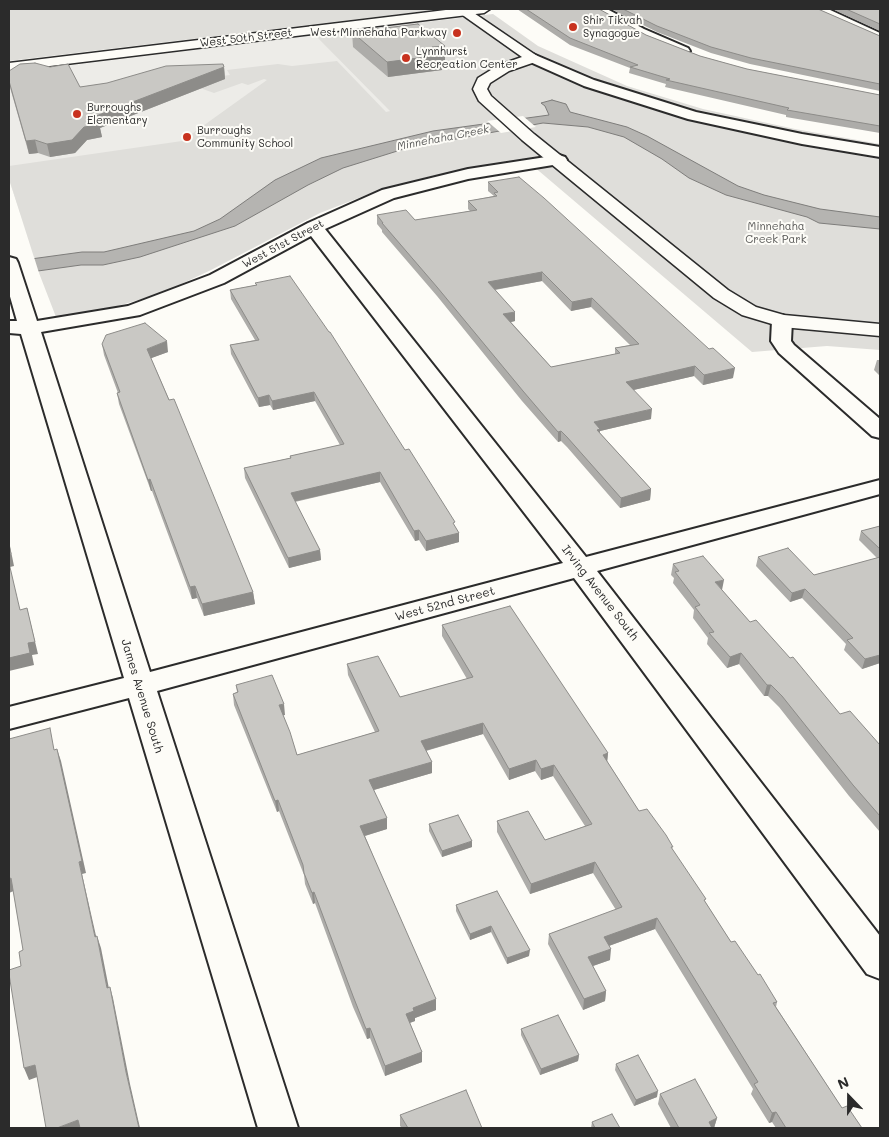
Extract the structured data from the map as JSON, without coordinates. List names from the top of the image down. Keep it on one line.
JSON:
{"streets":{"street":["West 50th Street","West 51st Street","Irving Avenue South","West 52nd Street","James Avenue South"]},"crossings":[["West 51st Street","Irving Avenue South"],["West 51st Street","James Avenue South"],["Irving Avenue South","West 52nd Street"],["West 52nd Street","James Avenue South"]],"water":["Minnehaha Creek"],"parks":["Minnehaha Creek Park"],"places":["Shir Tikvah Synagogue","West Minnehaha Parkway","Lynnhurst Recreation Center","Burroughs Elementary","Burroughs Community School"],"north":"top"}
